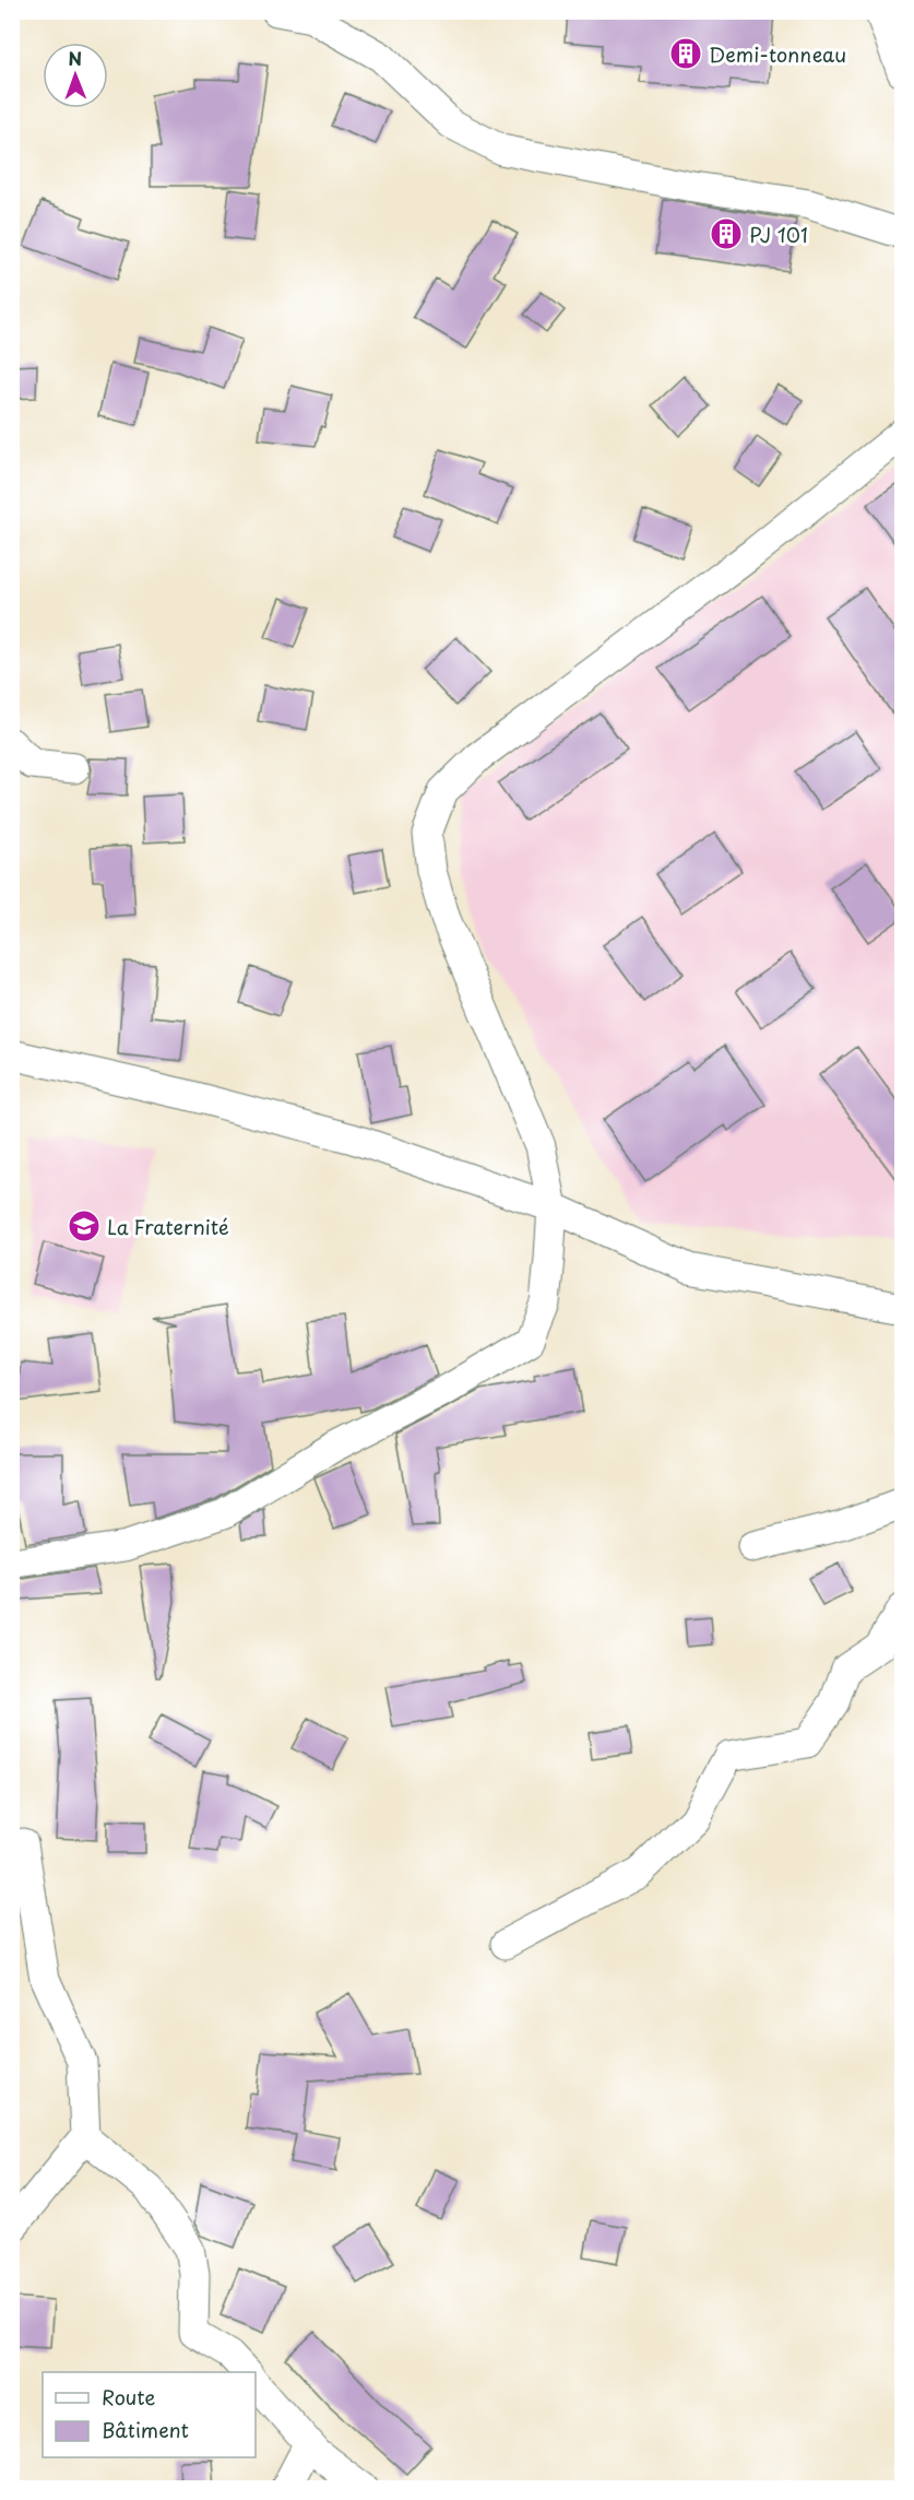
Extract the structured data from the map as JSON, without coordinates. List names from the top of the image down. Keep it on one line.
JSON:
{"places":{"building":["Demi-tonneau","PJ 101"],"school or university":["La Fraternité"]},"legend":["Route","Bâtiment"],"north":"top"}
